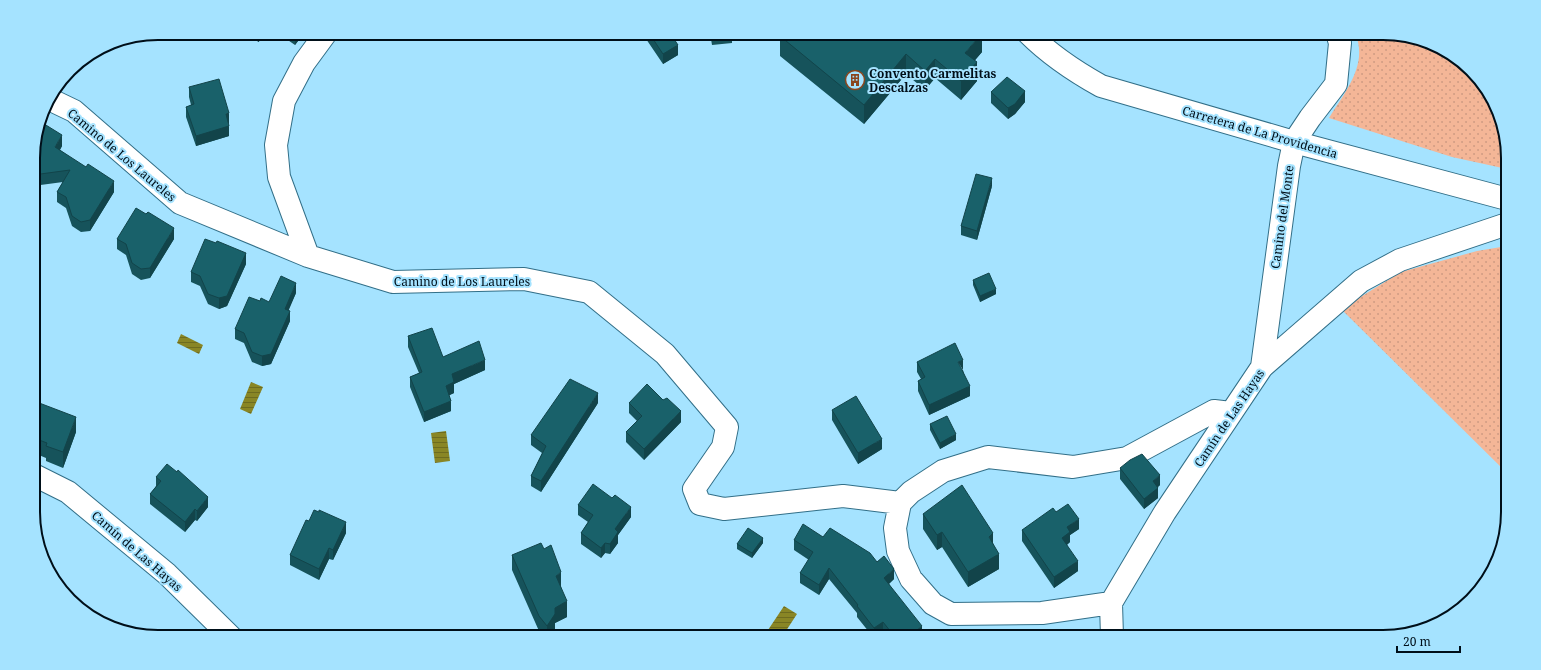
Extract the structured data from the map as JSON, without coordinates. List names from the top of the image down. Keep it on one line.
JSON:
{"streets":{"street":["Carretera de La Providencia","Camino de Los Laureles","Camino del Monte","Camín de Las Hayas"]},"crossings":[["Carretera de La Providencia","Camino del Monte"],["Camino del Monte","Camín de Las Hayas"]],"places":{"building":["Convento Carmelitas Descalzas"]},"scale_bar":"20 m"}
